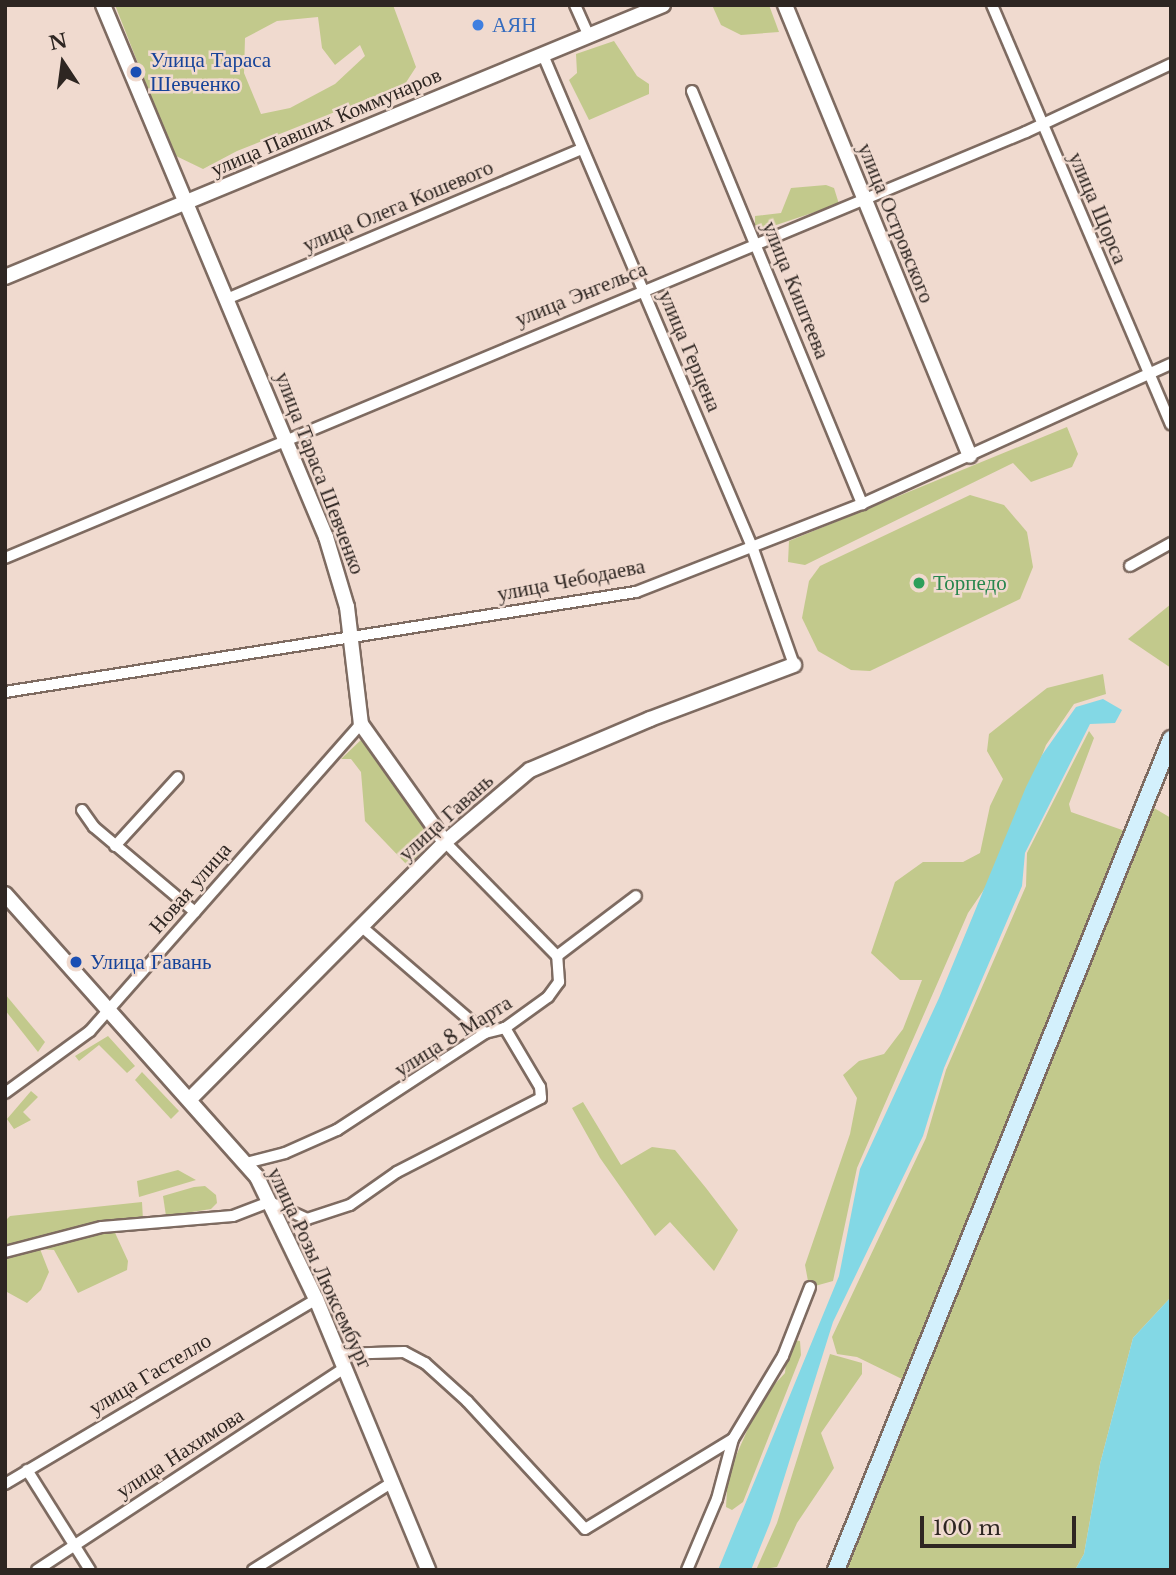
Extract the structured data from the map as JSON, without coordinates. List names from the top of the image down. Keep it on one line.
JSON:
{"streets":{"street":["улица Павших Коммунаров","улица Олега Кошевого","улица Щорса","улица Островского","улица Киштеева","улица Энгельса","улица Герцена","улица Тараса Шевченко","улица Чебодаева","улица Гавань","Новая улица","улица 8 Марта","улица Розы Люксембург","улица Гастелло","улица Нахимова"]},"crossings":[["улица Павших Коммунаров","улица Герцена"],["улица Павших Коммунаров","улица Тараса Шевченко"],["улица Олега Кошевого","улица Герцена"],["улица Олега Кошевого","улица Тараса Шевченко"],["улица Щорса","улица Энгельса"],["улица Щорса","улица Чебодаева"],["улица Островского","улица Энгельса"],["улица Островского","улица Чебодаева"],["улица Киштеева","улица Энгельса"],["улица Киштеева","улица Чебодаева"],["улица Энгельса","улица Герцена"],["улица Энгельса","улица Тараса Шевченко"],["улица Герцена","улица Чебодаева"],["улица Герцена","улица Гавань"],["улица Тараса Шевченко","улица Чебодаева"],["улица Тараса Шевченко","улица Гавань"],["улица Тараса Шевченко","Новая улица"],["улица Тараса Шевченко","улица 8 Марта"],["улица Гавань","улица Розы Люксембург"],["Новая улица","улица Розы Люксембург"],["улица 8 Марта","улица Розы Люксембург"],["улица Розы Люксембург","улица Гастелло"],["улица Розы Люксембург","улица Нахимова"]],"places":["АЯН","Улица Тараса Шевченко","Торпедо","Улица Гавань"],"scale_bar":"100 m","north":"top"}
